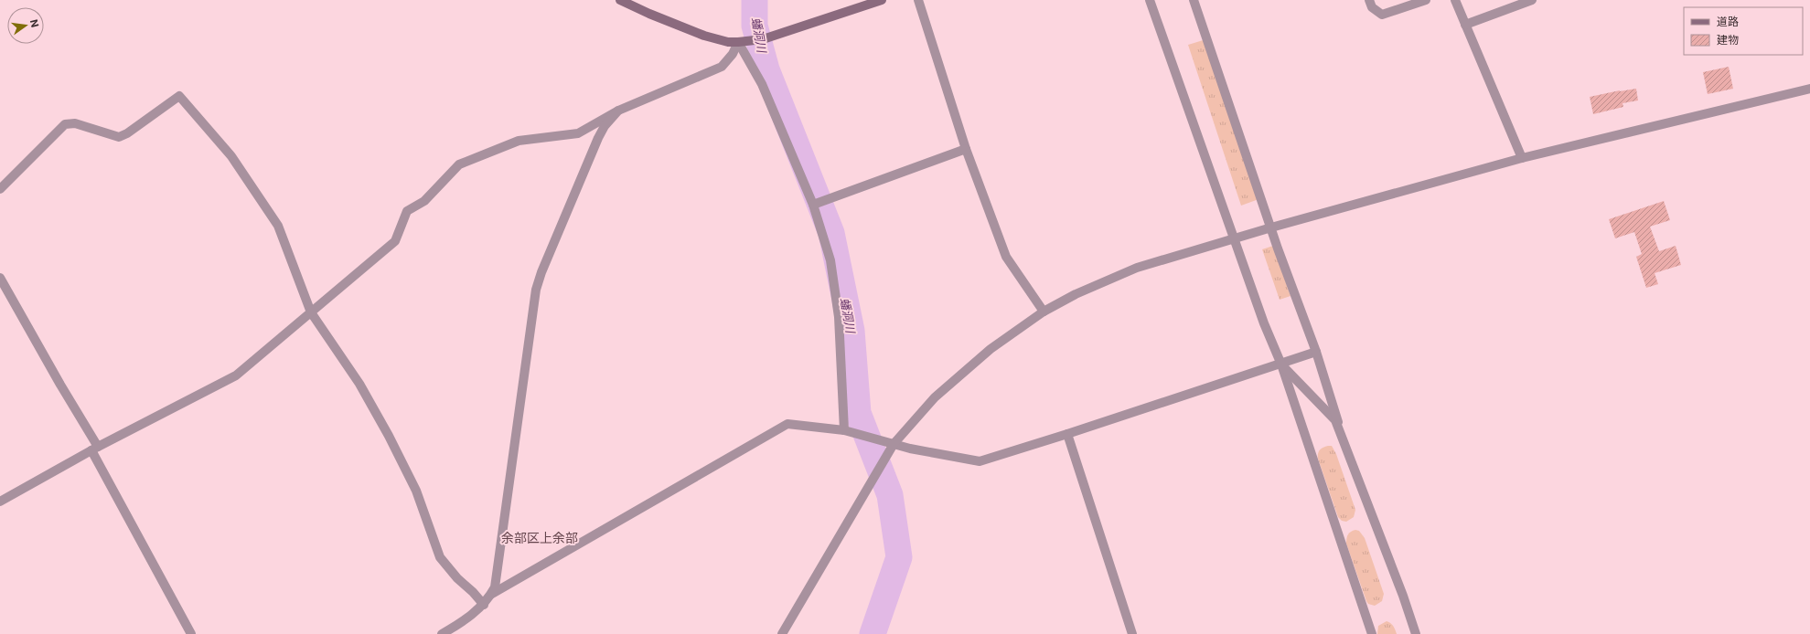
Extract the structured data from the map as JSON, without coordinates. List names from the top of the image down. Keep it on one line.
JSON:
{"districts":["余部区上余部"],"water":["蟠洞川"],"legend":["道路","建物"],"north":"right"}
